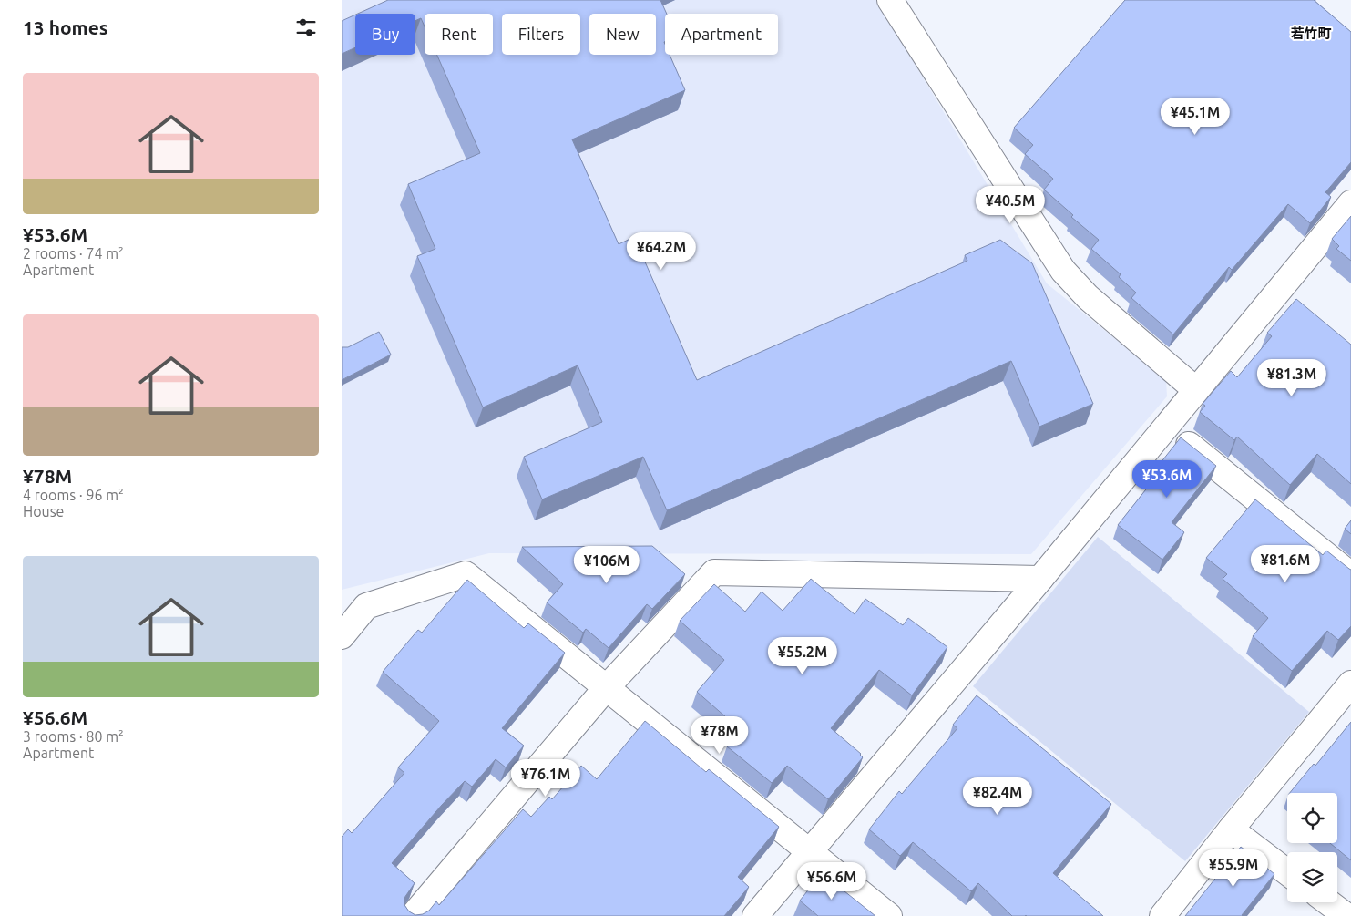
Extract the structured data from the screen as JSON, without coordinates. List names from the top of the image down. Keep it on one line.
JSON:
{"districts":["若竹町"],"page":{"heading":"13 homes","chip":["Buy","Rent","Filters","New","Apartment"],"list":[{"name":"¥53.6M","note":"2 rooms · 74 m² · Apartment"},{"name":"¥78M","note":"4 rooms · 96 m² · House"},{"name":"¥56.6M","note":"3 rooms · 80 m² · Apartment"}],"price":["¥45.1M","¥40.5M","¥64.2M","¥81.3M","¥53.6M","¥81.6M","¥106M","¥55.2M","¥78M","¥76.1M","¥82.4M","¥55.9M","¥56.6M"]}}
